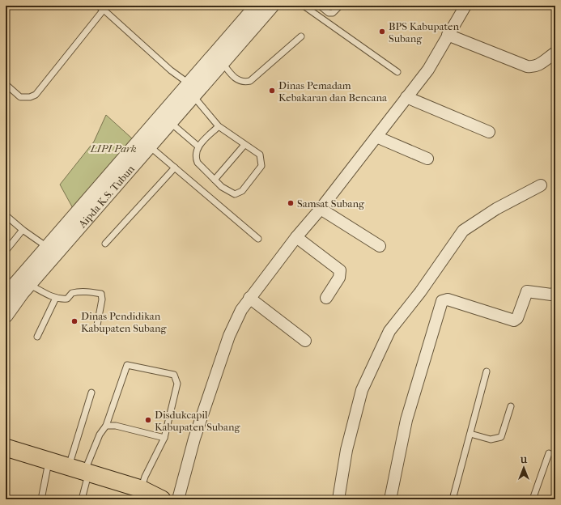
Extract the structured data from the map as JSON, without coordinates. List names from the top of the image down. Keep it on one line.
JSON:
{"streets":{"street":["Aipda K.S. Tubun"]},"parks":["LIPI Park"],"places":["BPS Kabupaten Subang","Dinas Pemadam Kebakaran dan Bencana","Samsat Subang","Dinas Pendidikan Kabupaten Subang","Disdukcapil Kabupaten Subang"],"north":"top"}
